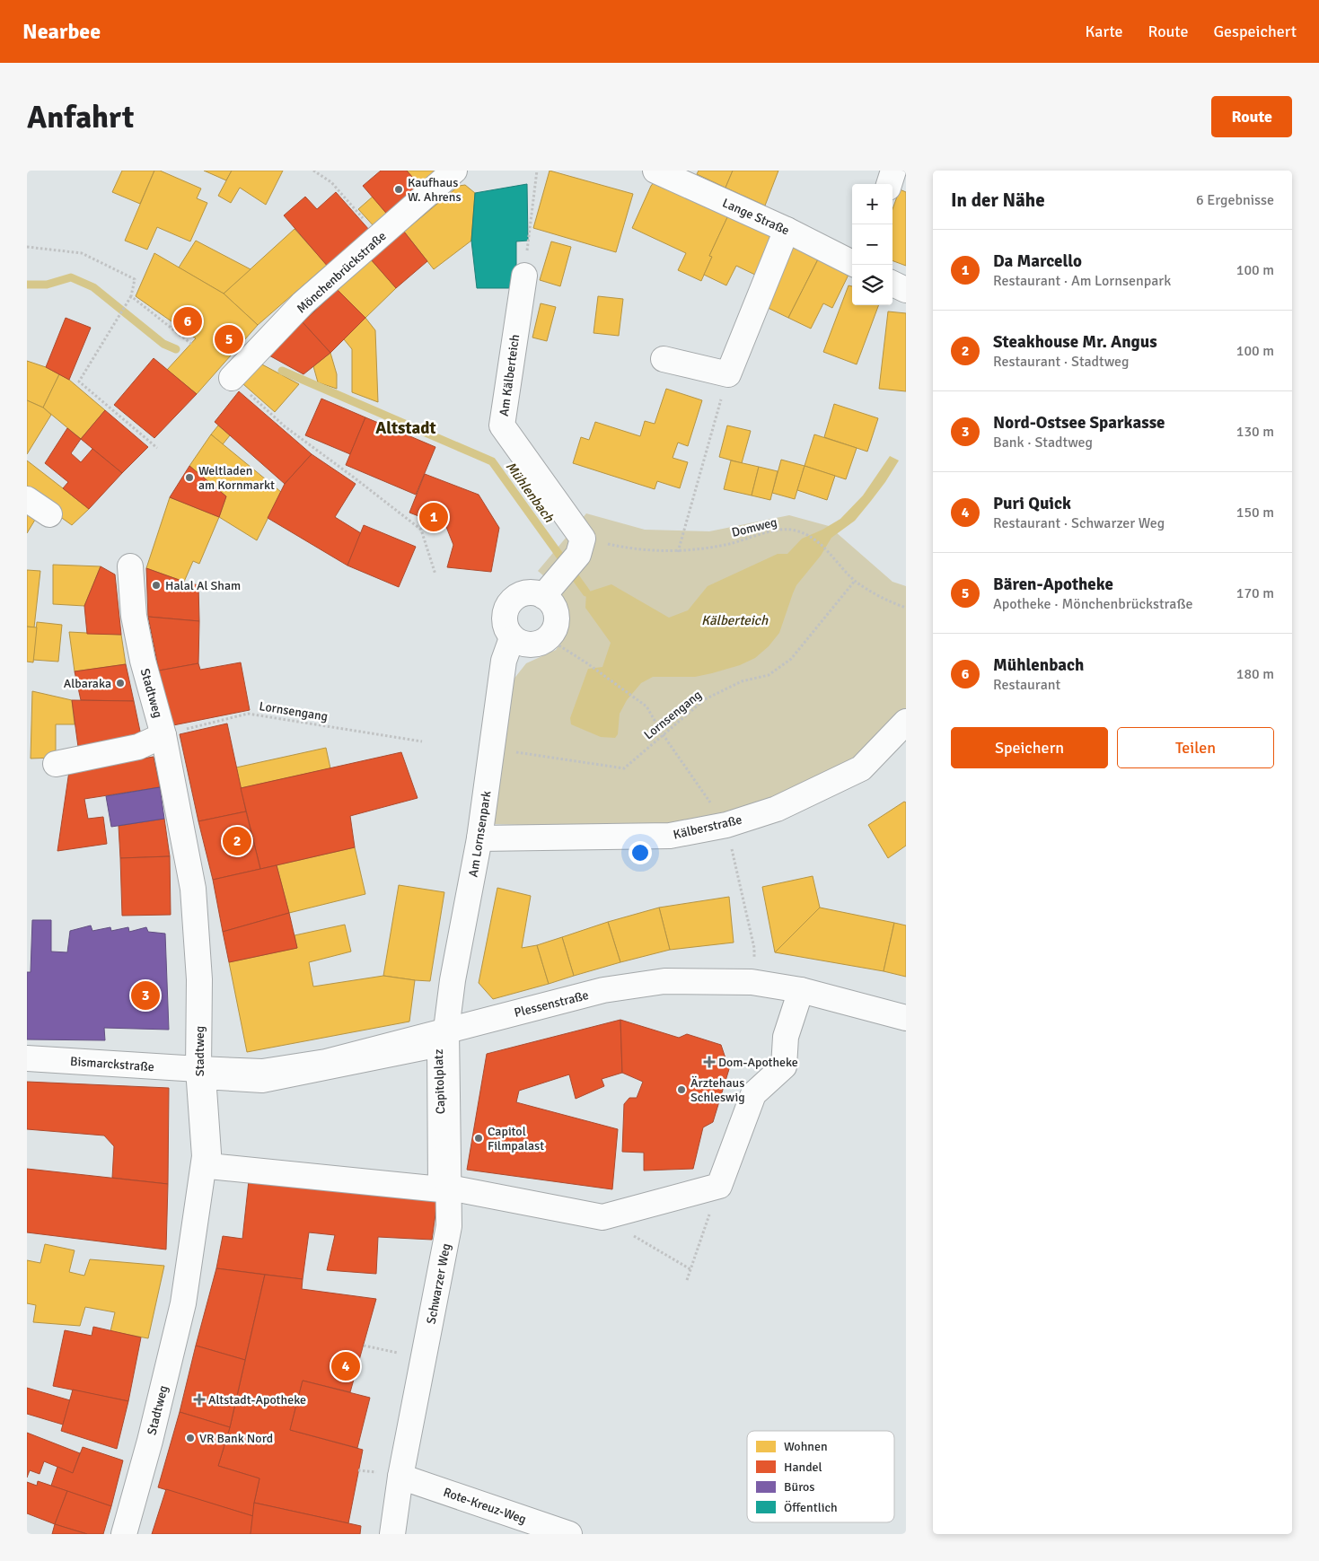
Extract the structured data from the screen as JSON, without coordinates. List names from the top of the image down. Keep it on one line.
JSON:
{"streets":{"street":["Lange Straße","Mönchenbrückstraße","Am Kälberteich","Stadtweg","Kälberstraße","Am Lornsenpark","Plessenstraße","Bismarckstraße","Capitolplatz","Schwarzer Weg","Rote-Kreuz-Weg"],"path":["Domweg","Lornsengang"]},"crossings":[["Am Kälberteich","Domweg"],["Domweg","Lornsengang"],["Stadtweg","Lornsengang"],["Stadtweg","Plessenstraße"],["Stadtweg","Bismarckstraße"],["Lornsengang","Am Lornsenpark"],["Kälberstraße","Am Lornsenpark"],["Am Lornsenpark","Plessenstraße"],["Am Lornsenpark","Schwarzer Weg"],["Plessenstraße","Bismarckstraße"],["Plessenstraße","Schwarzer Weg"],["Schwarzer Weg","Rote-Kreuz-Weg"]],"districts":["Altstadt"],"water":["Mühlenbach","Kälberteich"],"places":{"other":["Kaufhaus W. Ahrens","Weltladen am Kornmarkt","Halal Al Sham","Albaraka","Ärztehaus Schleswig","Capitol Filmpalast","VR Bank Nord"],"health":["Dom-Apotheke","Altstadt-Apotheke"]},"legend":["Wohnen","Handel","Büros","Öffentlich"],"page":{"header":"Nearbee","nav":["Karte","Route","Gespeichert"],"buttons":["Route",["Speichern","Teilen"]],"title":"Anfahrt","heading":["In der Nähe","6 Ergebnisse"],"map_buttons":["+","−"],"list":[{"mark":"1","name":"Da Marcello","note":"Restaurant · Am Lornsenpark","value":"100 m"},{"mark":"2","name":"Steakhouse Mr. Angus","note":"Restaurant · Stadtweg","value":"100 m"},{"mark":"3","name":"Nord-Ostsee Sparkasse","note":"Bank · Stadtweg","value":"130 m"},{"mark":"4","name":"Puri Quick","note":"Restaurant · Schwarzer Weg","value":"150 m"},{"mark":"5","name":"Bären-Apotheke","note":"Apotheke · Mönchenbrückstraße","value":"170 m"},{"mark":"6","name":"Mühlenbach","note":"Restaurant","value":"180 m"}],"pins":["6","5","1","2","3","4"]}}
